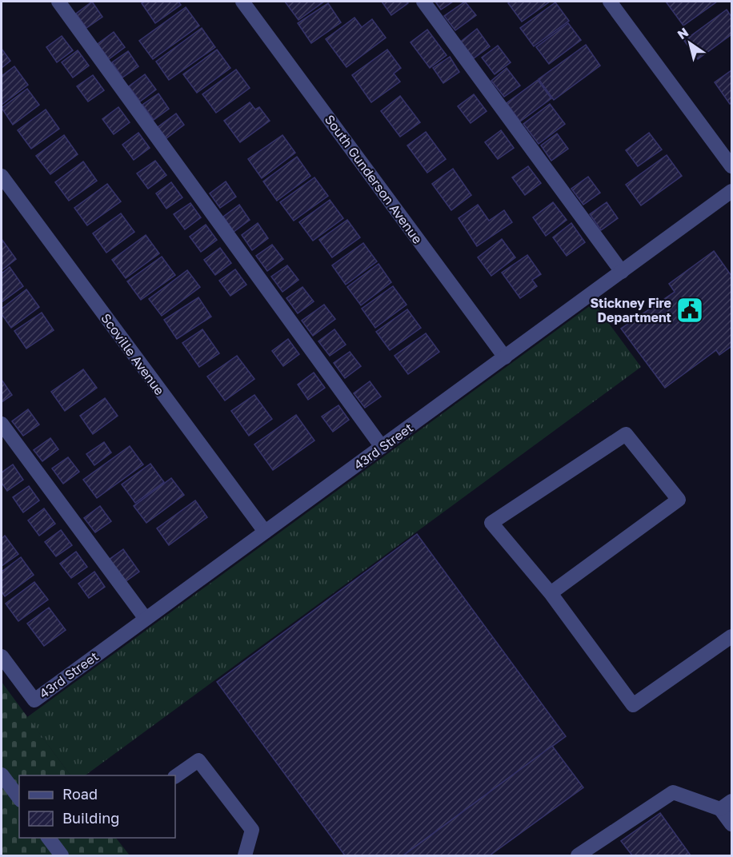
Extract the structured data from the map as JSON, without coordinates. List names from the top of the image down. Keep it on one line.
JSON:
{"streets":{"street":["South Gunderson Avenue","Scoville Avenue","43rd Street"]},"crossings":[["South Gunderson Avenue","43rd Street"],["Scoville Avenue","43rd Street"]],"places":{"public building":["Stickney Fire Department"]},"legend":["Road","Building"],"north":"top left"}
